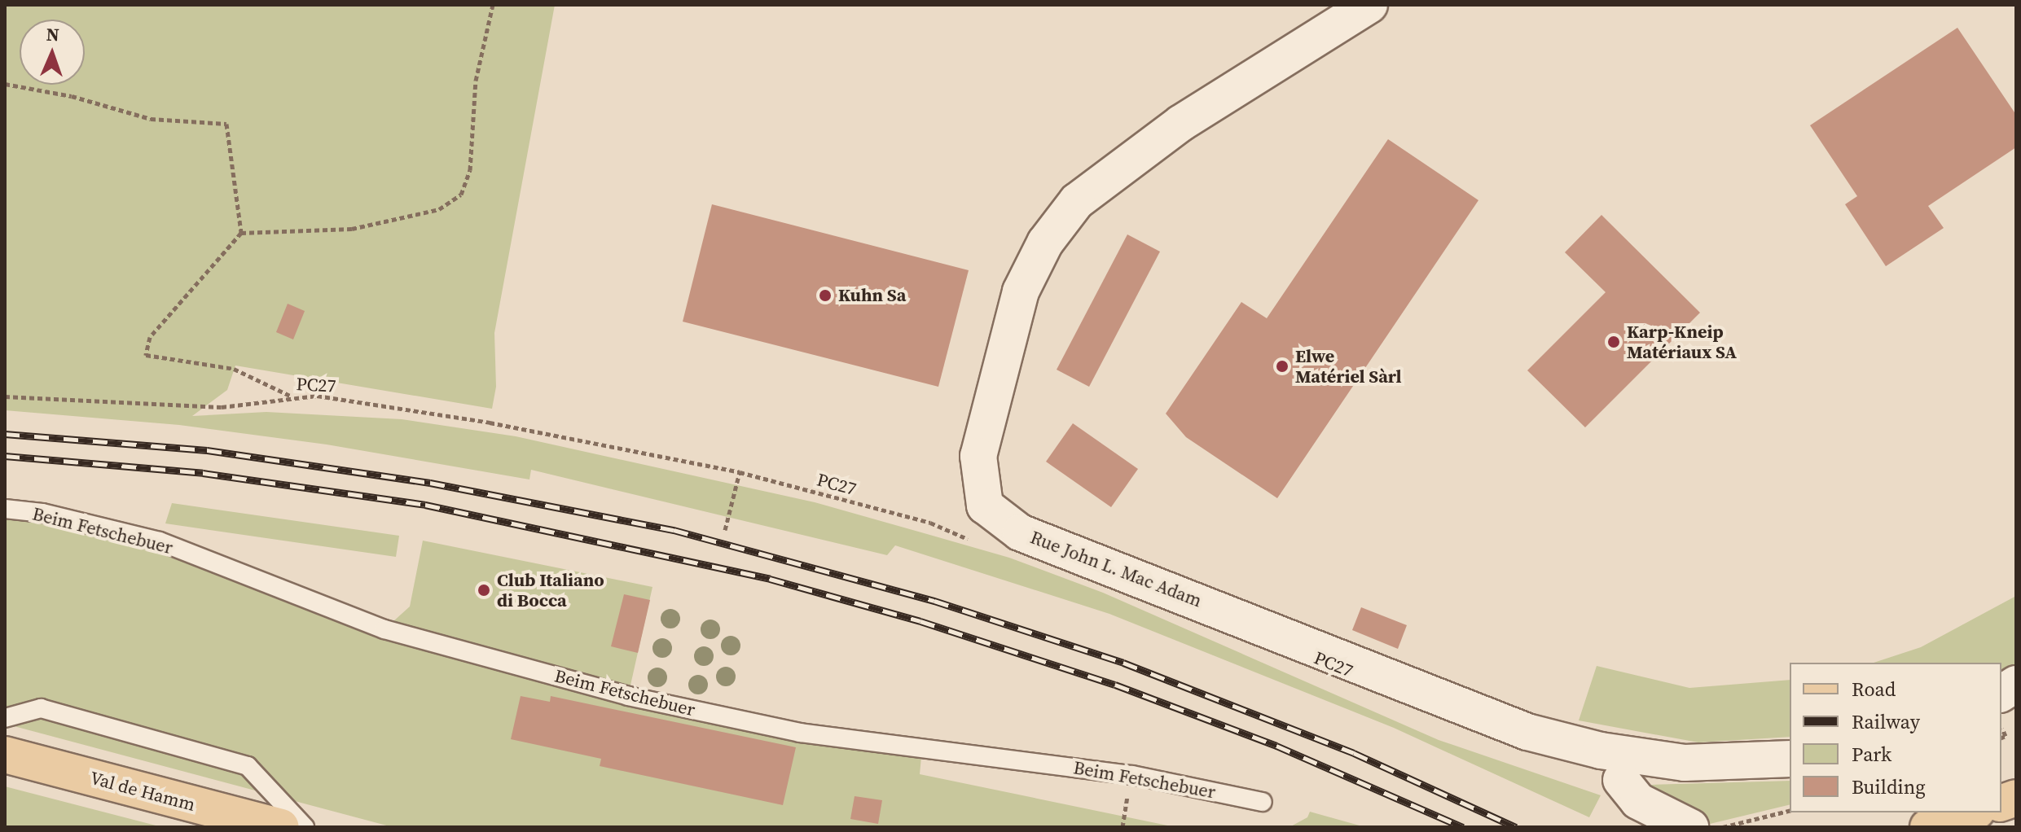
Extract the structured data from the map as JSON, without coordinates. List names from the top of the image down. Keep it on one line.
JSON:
{"streets":{"main road":["Val de Hamm"],"street":["Rue John L. Mac Adam"],"lane":["Beim Fetschebuer"],"path":["PC27"]},"places":["Kuhn Sa","Karp-Kneip Matériaux SA","Elwe Matériel Sàrl","Club Italiano di Bocca"],"legend":["Road","Railway","Park","Building"],"north":"top"}
